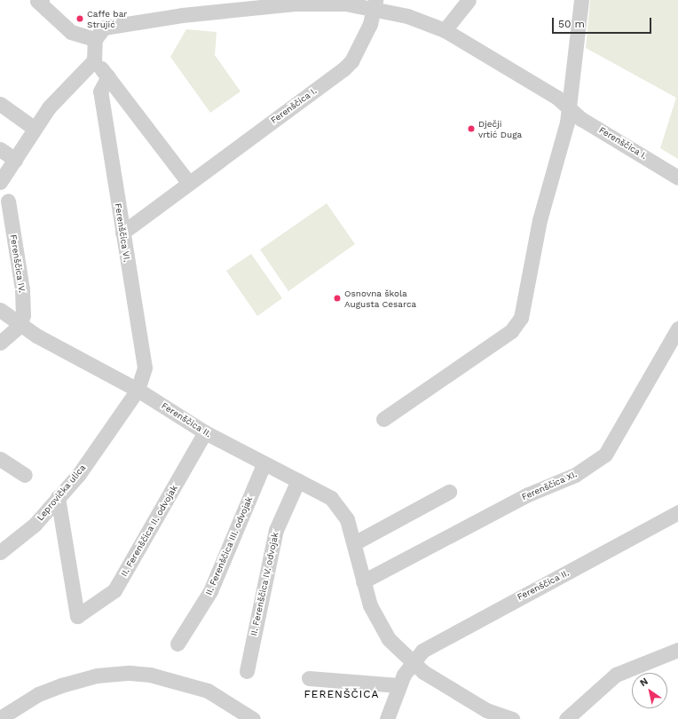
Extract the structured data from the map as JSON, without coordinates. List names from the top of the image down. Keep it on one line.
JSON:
{"streets":{"street":["Ferenščica I.","Ferenščica VI.","Ferenščica IV.","Ferenščica II.","Ferenščica XI.","Leprovička ulica","II. Ferenščica II. odvojak","II. Ferenščica III. odvojak","II. Ferenščica IV. odvojak"]},"crossings":[["Ferenščica I.","Ferenščica VI."],["Ferenščica VI.","Ferenščica II."],["Ferenščica VI.","Leprovička ulica"],["Ferenščica IV.","Ferenščica II."],["Ferenščica II.","Ferenščica XI."],["Ferenščica II.","Leprovička ulica"],["Ferenščica II.","II. Ferenščica II. odvojak"],["Ferenščica II.","II. Ferenščica III. odvojak"],["Ferenščica II.","II. Ferenščica IV. odvojak"],["Leprovička ulica","II. Ferenščica II. odvojak"]],"districts":["FERENŠČICA"],"places":["Caffe bar Strujić","Dječji vrtić Duga","Osnovna škola Augusta Cesarca"],"scale_bar":"50 m","north":"top left"}
